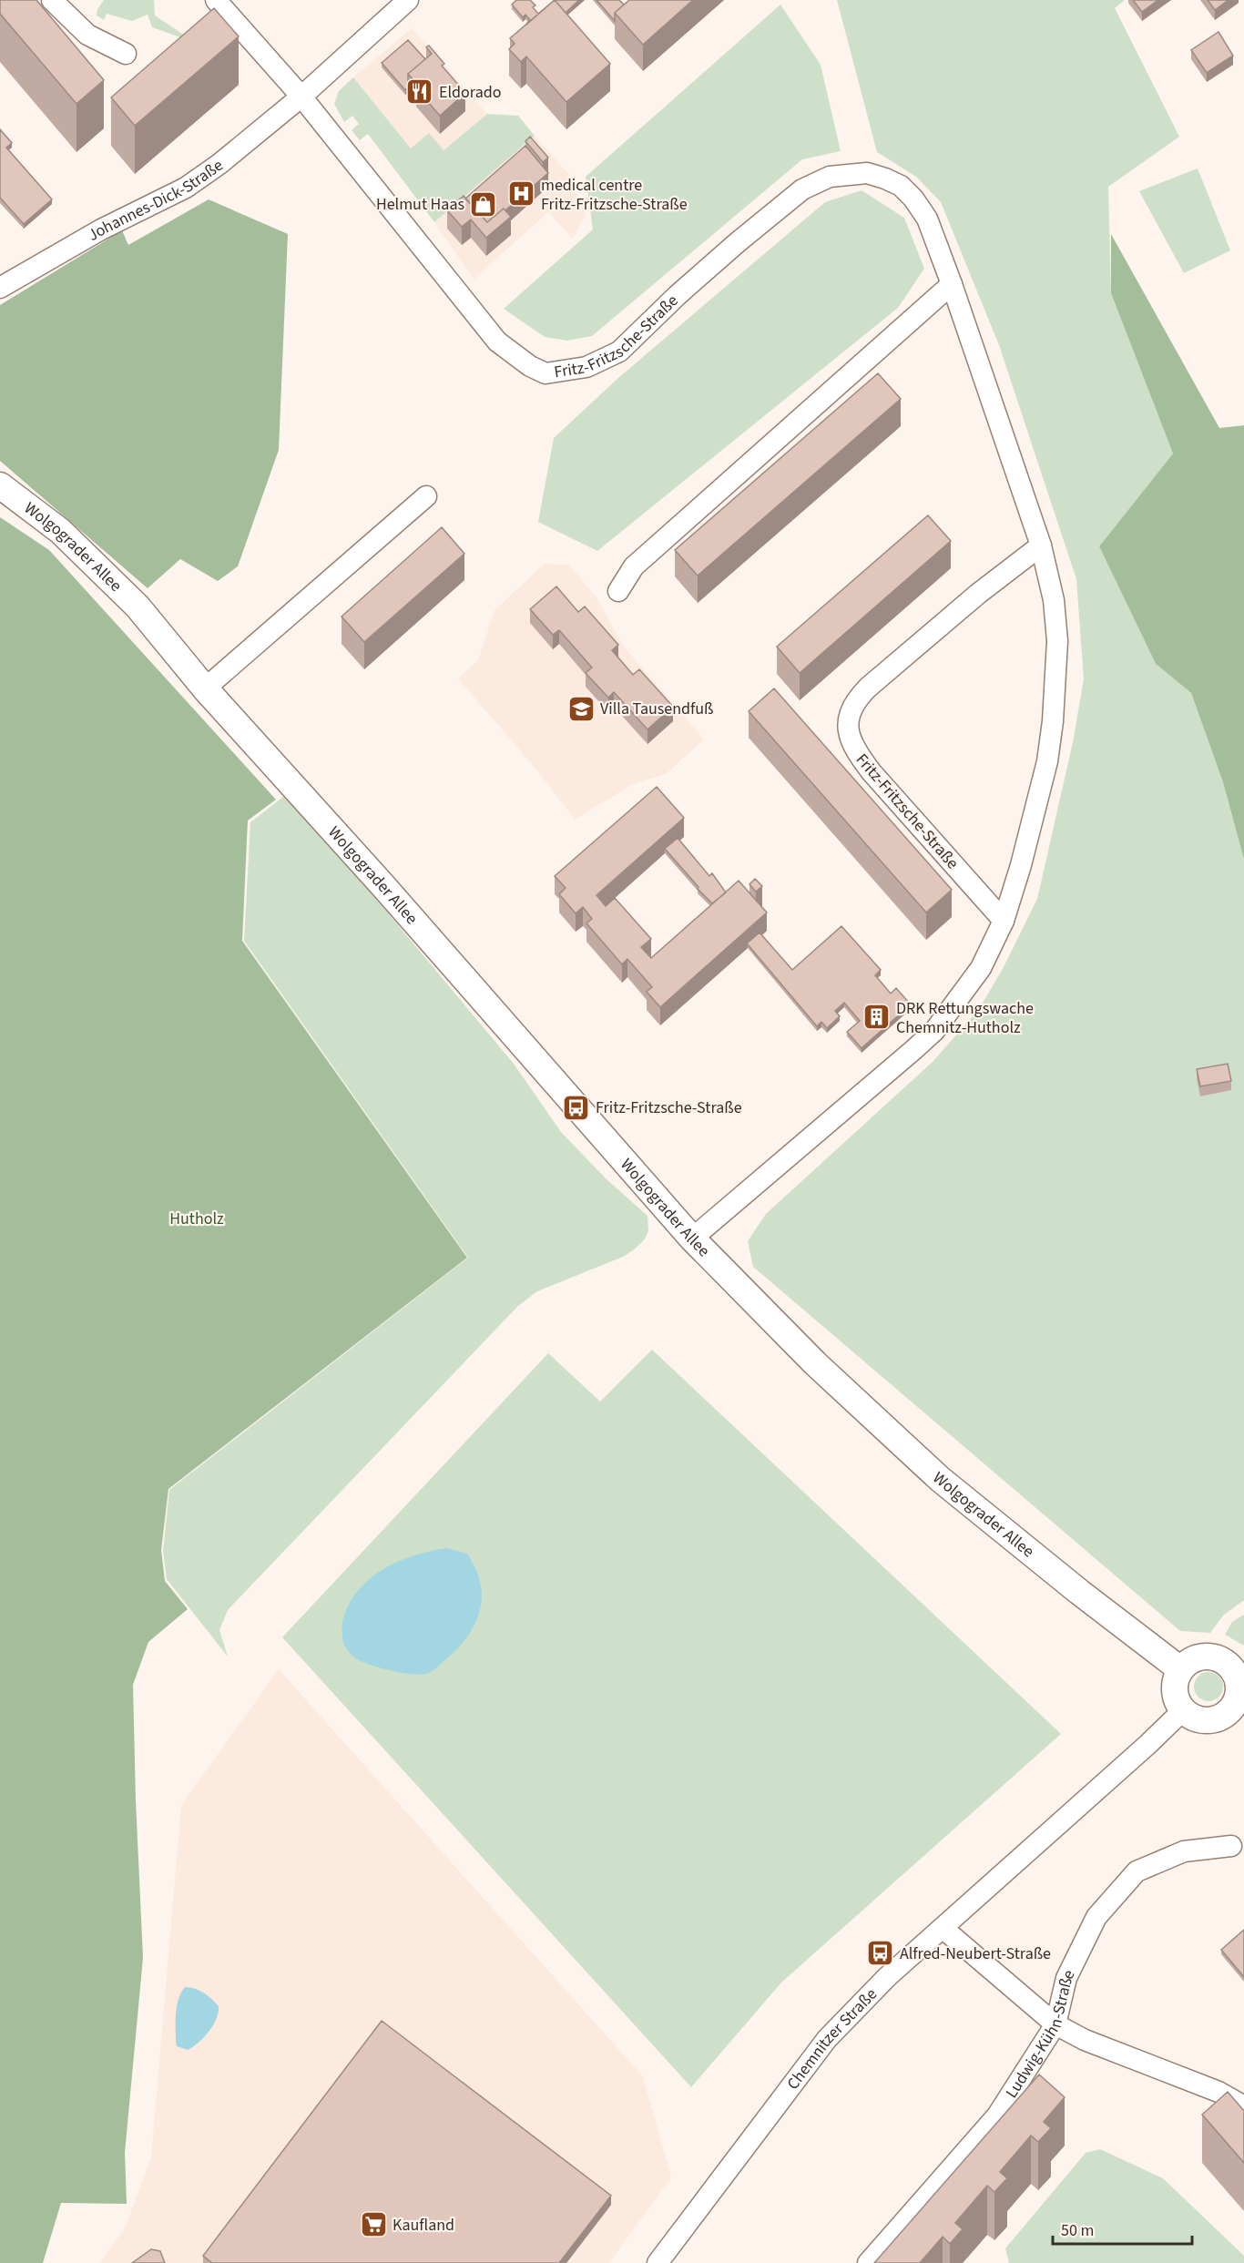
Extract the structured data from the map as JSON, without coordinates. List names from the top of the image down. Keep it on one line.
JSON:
{"streets":{"main road":["Wolgograder Allee"],"street":["Johannes-Dick-Straße","Fritz-Fritzsche-Straße","Ludwig-Kühn-Straße","Chemnitzer Straße"]},"crossings":[["Johannes-Dick-Straße","Fritz-Fritzsche-Straße"],["Fritz-Fritzsche-Straße","Wolgograder Allee"],["Wolgograder Allee","Chemnitzer Straße"]],"parks":["Hutholz"],"places":{"restaurant":["Eldorado"],"hospital":["medical centre Fritz-Fritzsche-Straße"],"shop":["Helmut Haas"],"school or university":["Villa Tausendfuß"],"building":["DRK Rettungswache Chemnitz-Hutholz"],"bus stop":["Fritz-Fritzsche-Straße","Alfred-Neubert-Straße"],"supermarket":["Kaufland"]},"scale_bar":"50 m"}
